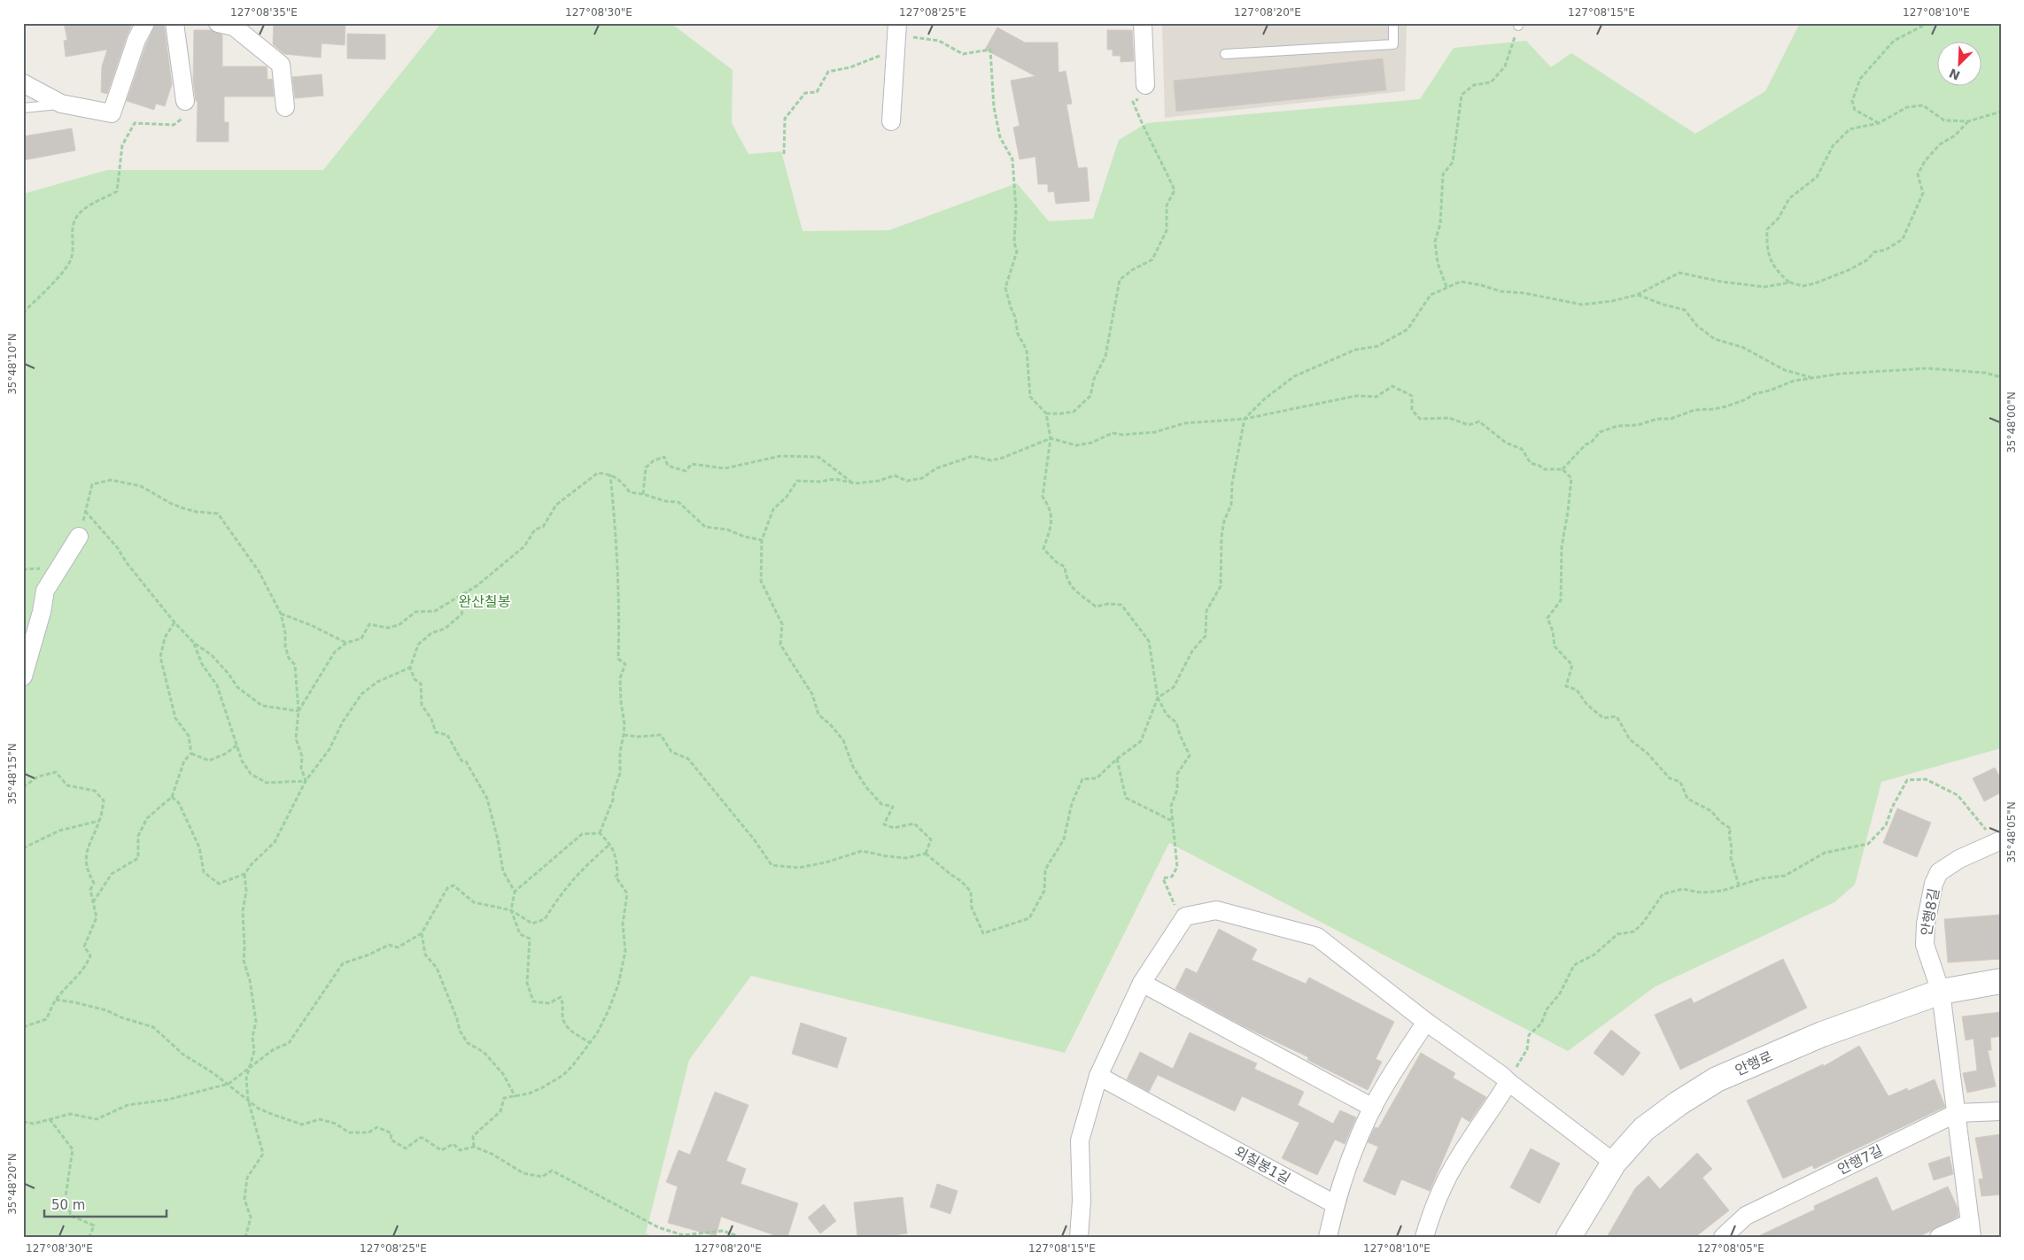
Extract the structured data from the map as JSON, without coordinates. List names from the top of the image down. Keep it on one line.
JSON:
{"streets":{"street":["안행8길","안행로","안행7길","외칠봉1길"]},"crossings":[["안행8길","안행로"]],"parks":["완산칠봉"],"scale_bar":"50 m","north":"bottom left","coordinates":["127°08'35\"E","127°08'30\"E","127°08'25\"E","127°08'20\"E","127°08'15\"E","127°08'10\"E","35°48'10\"N","35°48'00\"N","35°48'15\"N","35°48'05\"N","35°48'20\"N","127°08'05\"E"]}
